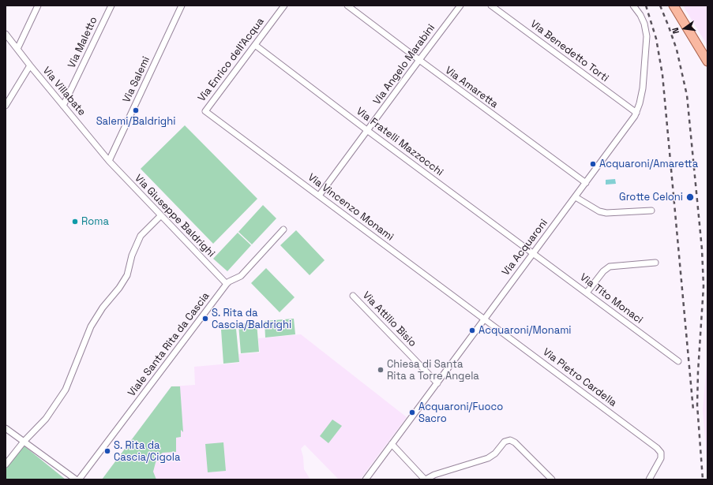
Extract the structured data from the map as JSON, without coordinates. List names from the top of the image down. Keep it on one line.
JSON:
{"streets":{"street":["Via Maletto","Via Benedetto Torti","Via Enrico dell'Acqua","Via Angelo Marabini","Via Salemi","Via Amaretta","Via Villabate","Via Fratelli Mazzocchi","Via Vincenzo Monamì","Via Giuseppe Baldrighi","Via Acquaroni","Via Tito Monaci","Via Attilio Bisio","Viale Santa Rita da Cascia","Via Pietro Cardella"]},"crossings":[["Via Maletto","Via Villabate"],["Via Benedetto Torti","Via Acquaroni"],["Via Enrico dell'Acqua","Via Fratelli Mazzocchi"],["Via Enrico dell'Acqua","Via Vincenzo Monamì"],["Via Angelo Marabini","Via Amaretta"],["Via Angelo Marabini","Via Fratelli Mazzocchi"],["Via Angelo Marabini","Via Vincenzo Monamì"],["Via Salemi","Via Villabate"],["Via Salemi","Via Giuseppe Baldrighi"],["Via Amaretta","Via Acquaroni"],["Via Villabate","Via Giuseppe Baldrighi"],["Via Fratelli Mazzocchi","Via Acquaroni"],["Via Fratelli Mazzocchi","Via Tito Monaci"],["Via Vincenzo Monamì","Via Acquaroni"],["Via Vincenzo Monamì","Via Pietro Cardella"],["Via Giuseppe Baldrighi","Viale Santa Rita da Cascia"],["Via Acquaroni","Via Tito Monaci"],["Via Acquaroni","Via Attilio Bisio"],["Via Acquaroni","Via Pietro Cardella"]],"places":["Salemi/Baldrighi","Acquaroni/Amaretta","Grotte Celoni","Roma","S. Rita da Cascia/Baldrighi","Acquaroni/Monami","Chiesa di Santa Rita a Torre Angela","Acquaroni/Fuoco Sacro","S. Rita da Cascia/Cigola"],"north":"left"}
